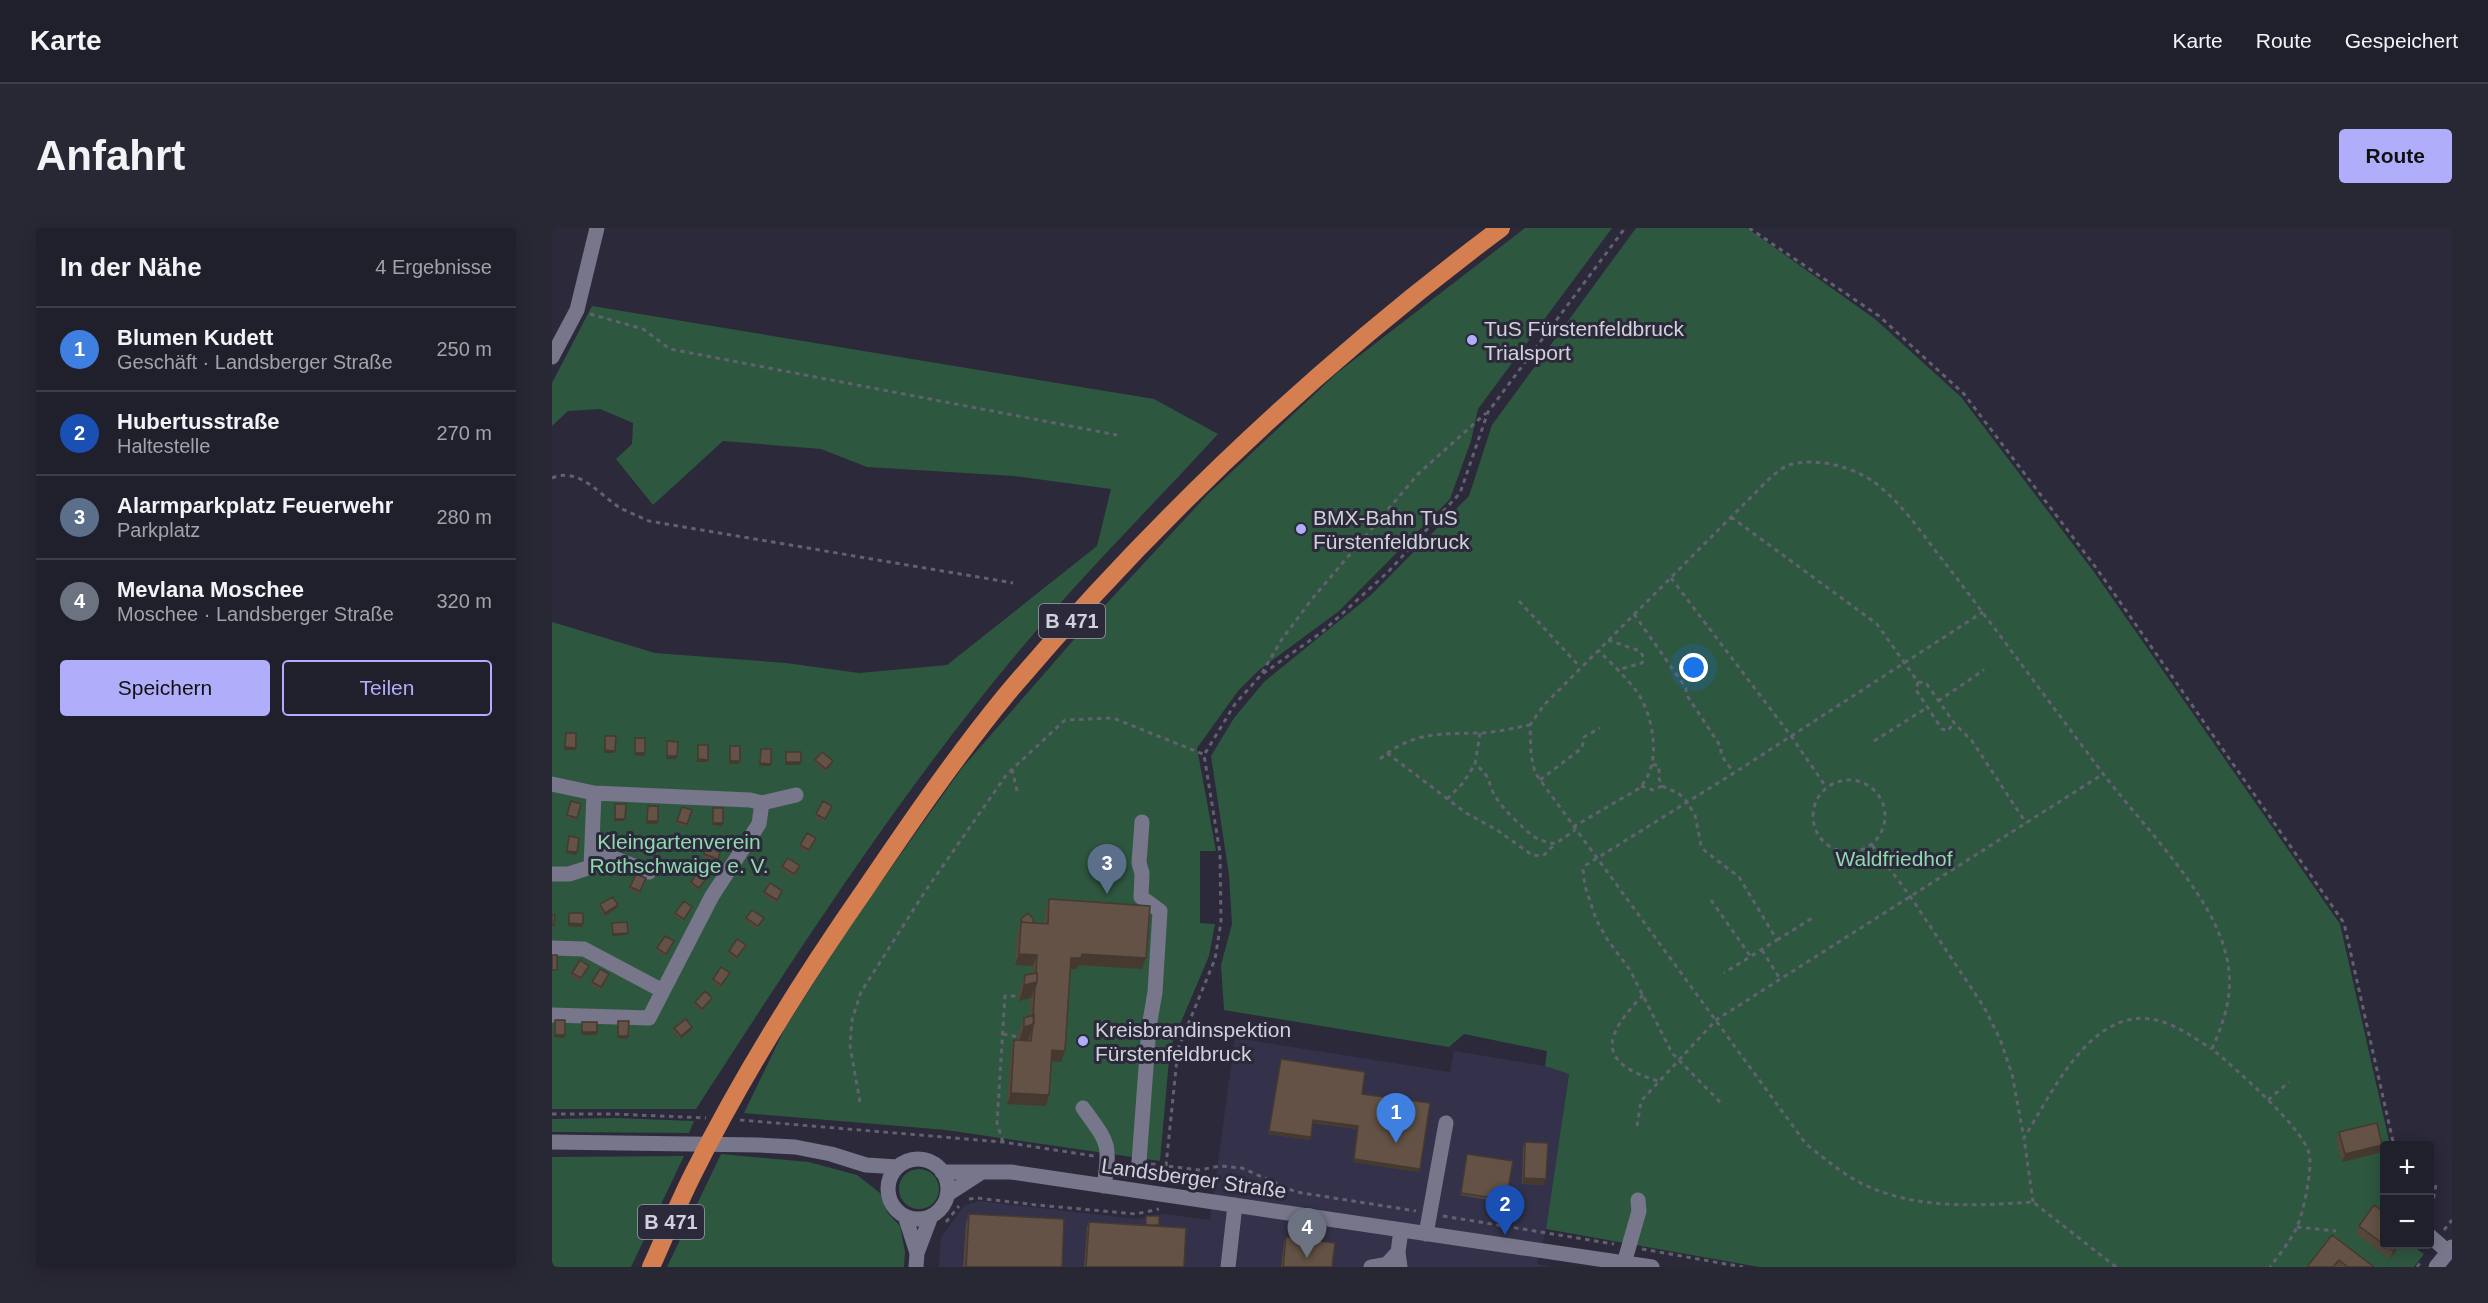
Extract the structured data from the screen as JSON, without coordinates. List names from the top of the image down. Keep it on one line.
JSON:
{"streets":{"highway":["B 471"],"street":["Landsberger Straße"]},"parks":["Kleingartenverein Rothschwaige e. V.","Waldfriedhof"],"places":["TuS Fürstenfeldbruck Trialsport","BMX-Bahn TuS Fürstenfeldbruck","Kreisbrandinspektion Fürstenfeldbruck"],"page":{"header":"Karte","nav":["Karte","Route","Gespeichert"],"buttons":["Route",["Speichern","Teilen"]],"title":"Anfahrt","heading":["In der Nähe","4 Ergebnisse"],"list":[{"mark":"1","name":"Blumen Kudett","note":"Geschäft · Landsberger Straße","value":"250 m"},{"mark":"2","name":"Hubertusstraße","note":"Haltestelle","value":"270 m"},{"mark":"3","name":"Alarmparkplatz Feuerwehr","note":"Parkplatz","value":"280 m"},{"mark":"4","name":"Mevlana Moschee","note":"Moschee · Landsberger Straße","value":"320 m"}],"pins":["3","1","2","4"],"map_buttons":["+","−"]}}
